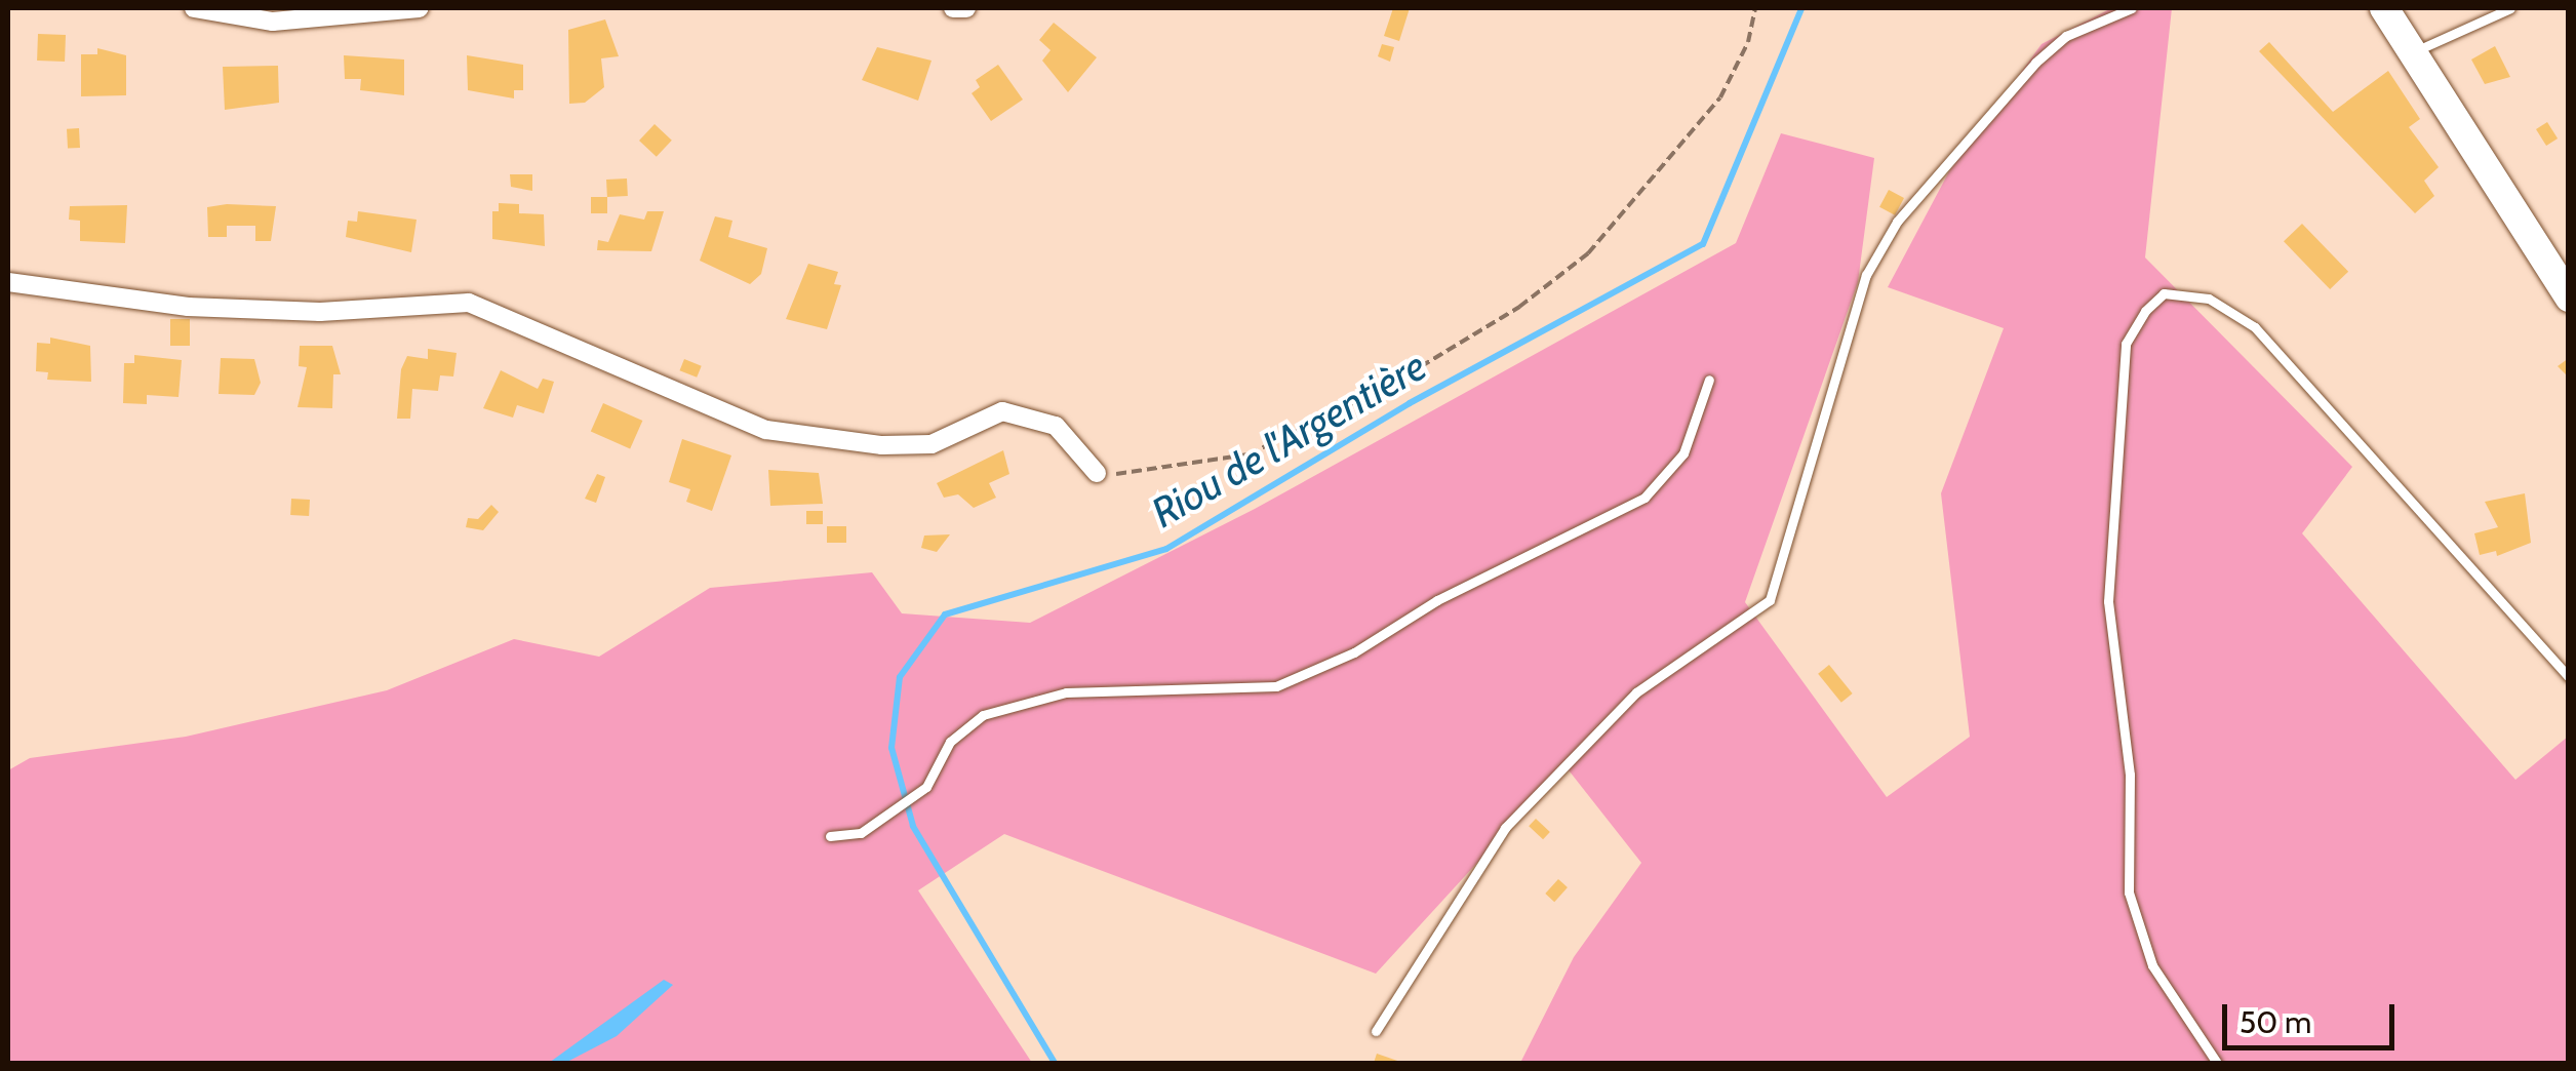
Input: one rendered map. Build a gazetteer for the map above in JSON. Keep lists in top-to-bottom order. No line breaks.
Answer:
{"water":["Riou de l'Argentière"],"scale_bar":"50 m"}
